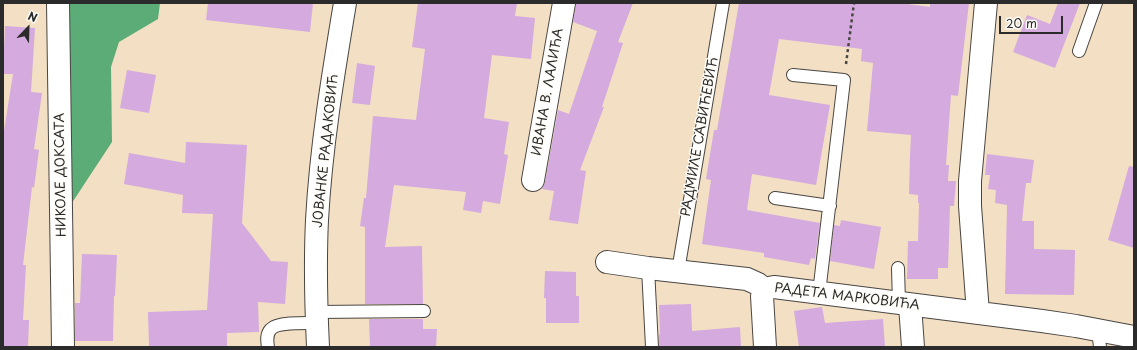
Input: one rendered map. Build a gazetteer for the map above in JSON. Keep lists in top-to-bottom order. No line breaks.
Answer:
{"streets":{"street":["ИВАНА В. ЛАЛИЋА","ЈОВАНКЕ РАДАКОВИЋ","НИКОЛЕ ДОКСАТА","РАДЕТА МАРКОВИЋА"],"lane":["РАДМИЛЕ САВИЋЕВИЋ"]},"crossings":[["РАДМИЛЕ САВИЋЕВИЋ","РАДЕТА МАРКОВИЋА"]],"scale_bar":"20 m","north":"top right"}
